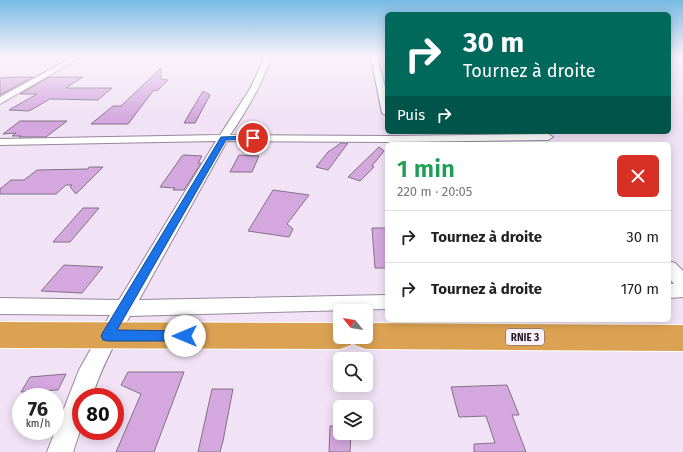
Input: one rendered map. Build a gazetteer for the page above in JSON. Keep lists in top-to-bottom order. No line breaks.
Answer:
{"streets":{"highway":["RNIE 3"]},"north":"top left","page":{"turn":["30 m","Tournez à droite"],"then":"Puis","heading":["1 min","220 m · 20:05"],"list":[{"name":"Tournez à droite","value":"30 m"},{"name":"Tournez à droite","value":"170 m"}],"speed":"76 km/h","limit":"80"}}
